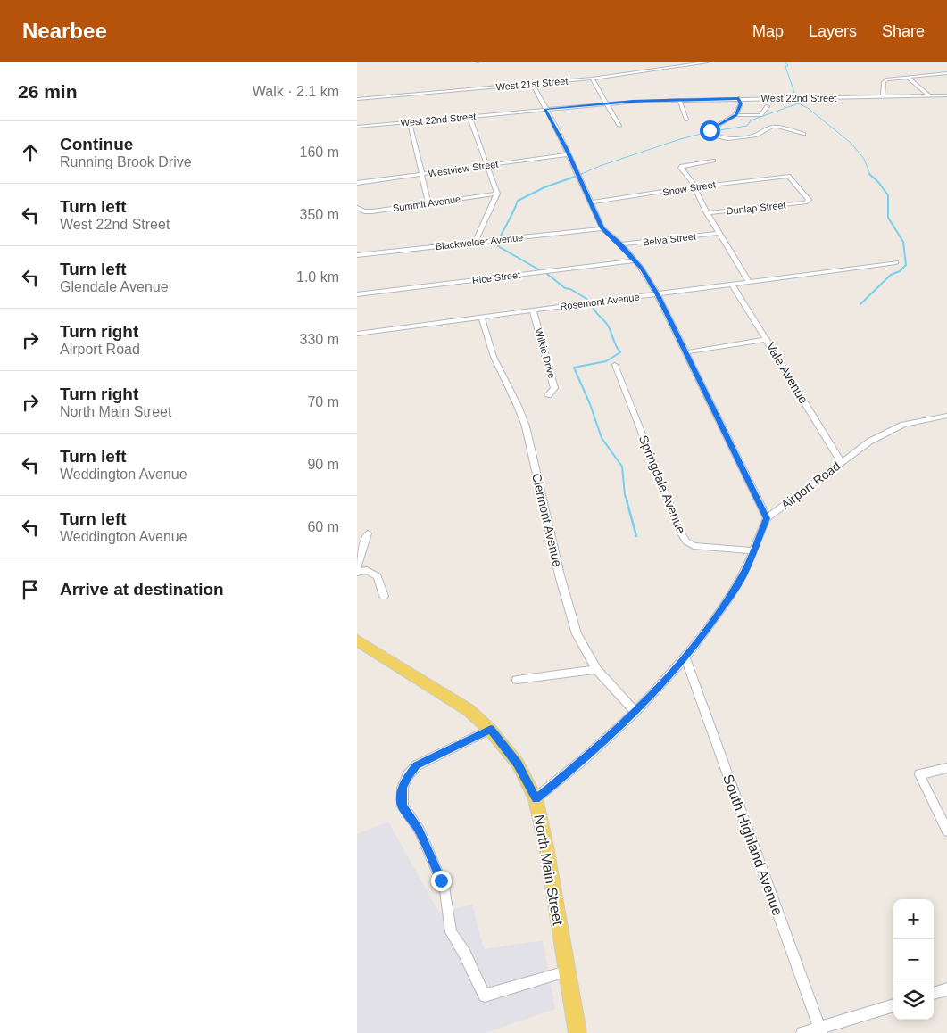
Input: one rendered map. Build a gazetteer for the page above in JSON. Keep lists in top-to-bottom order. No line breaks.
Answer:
{"streets":{"main road":["North Main Street"],"street":["West 21st Street","West 22nd Street","Westview Street","Snow Street","Summit Avenue","Dunlap Street","Belva Street","Blackwelder Avenue","Rice Street","Rosemont Avenue","Wilkie Drive","Vale Avenue","Springdale Avenue","Airport Road","Clermont Avenue","South Highland Avenue"]},"crossings":[["Snow Street","Dunlap Street"],["Rosemont Avenue","Wilkie Drive"],["Rosemont Avenue","Vale Avenue"],["Rosemont Avenue","Clermont Avenue"],["Vale Avenue","Airport Road"],["Springdale Avenue","Airport Road"],["Airport Road","Clermont Avenue"],["Airport Road","South Highland Avenue"],["Airport Road","North Main Street"]],"page":{"header":"Nearbee","nav":["Map","Layers","Share"],"heading":["26 min","Walk · 2.1 km"],"list":[["Continue","Running Brook Drive","160 m"],["Turn left","West 22nd Street","350 m"],["Turn left","Glendale Avenue","1.0 km"],["Turn right","Airport Road","330 m"],["Turn right","North Main Street","70 m"],["Turn left","Weddington Avenue","90 m"],["Turn left","Weddington Avenue","60 m"],"Arrive at destination"],"map_buttons":["+","−"]}}
